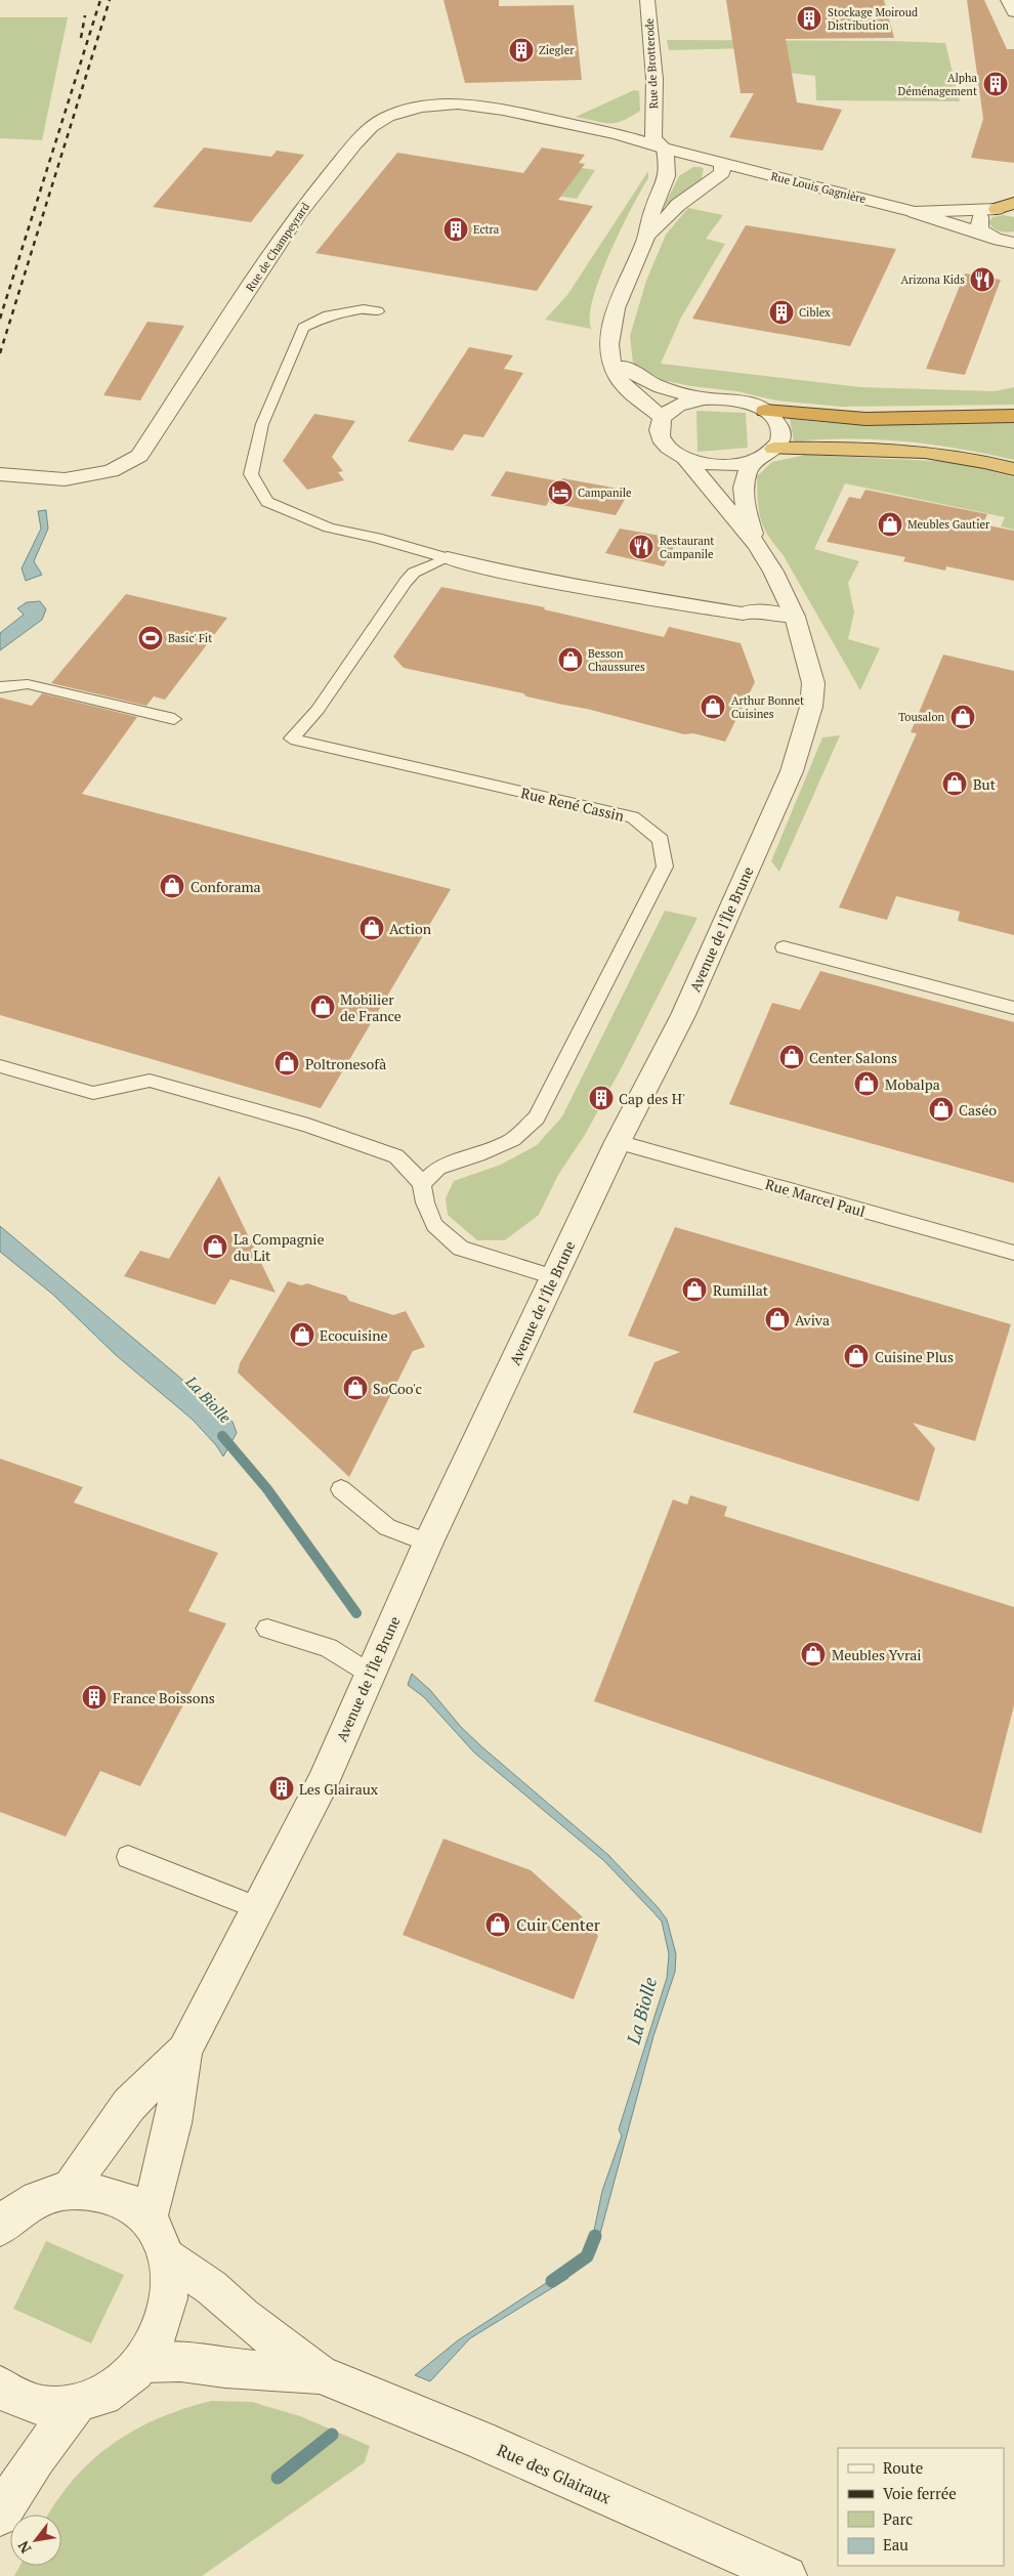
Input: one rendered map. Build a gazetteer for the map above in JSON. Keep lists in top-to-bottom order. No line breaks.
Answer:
{"streets":{"street":["Rue de Brotterode","Rue Louis Gagnière","Rue de Champeyrard","Avenue de l'Île Brune","Rue des Glairaux"],"lane":["Rue René Cassin","Rue Marcel Paul"]},"crossings":[["Rue de Brotterode","Rue Louis Gagnière"],["Rue de Brotterode","Rue de Champeyrard"],["Rue Louis Gagnière","Rue de Champeyrard"],["Avenue de l'Île Brune","Rue Marcel Paul"]],"water":["La Biolle"],"places":{"building":["Stockage Moiroud Distribution","Ziegler","Alpha Déménagement","Ectra","Ciblex","Cap des H'","France Boissons","Les Glairaux"],"restaurant":["Arizona Kids","Restaurant Campanile"],"hotel":["Campanile"],"shop":["Meubles Gautier","Besson Chaussures","Arthur Bonnet Cuisines","Tousalon","But","Conforama","Action","Mobilier de France","Center Salons","Poltronesofà","Mobalpa","Caséo","La Compagnie du Lit","Rumillat","Aviva","Ecocuisine","Cuisine Plus","SoCoo'c","Meubles Yvrai","Cuir Center"],"sports":["Basic' Fit"]},"legend":["Route","Voie ferrée","Parc","Eau"],"north":"bottom left"}
